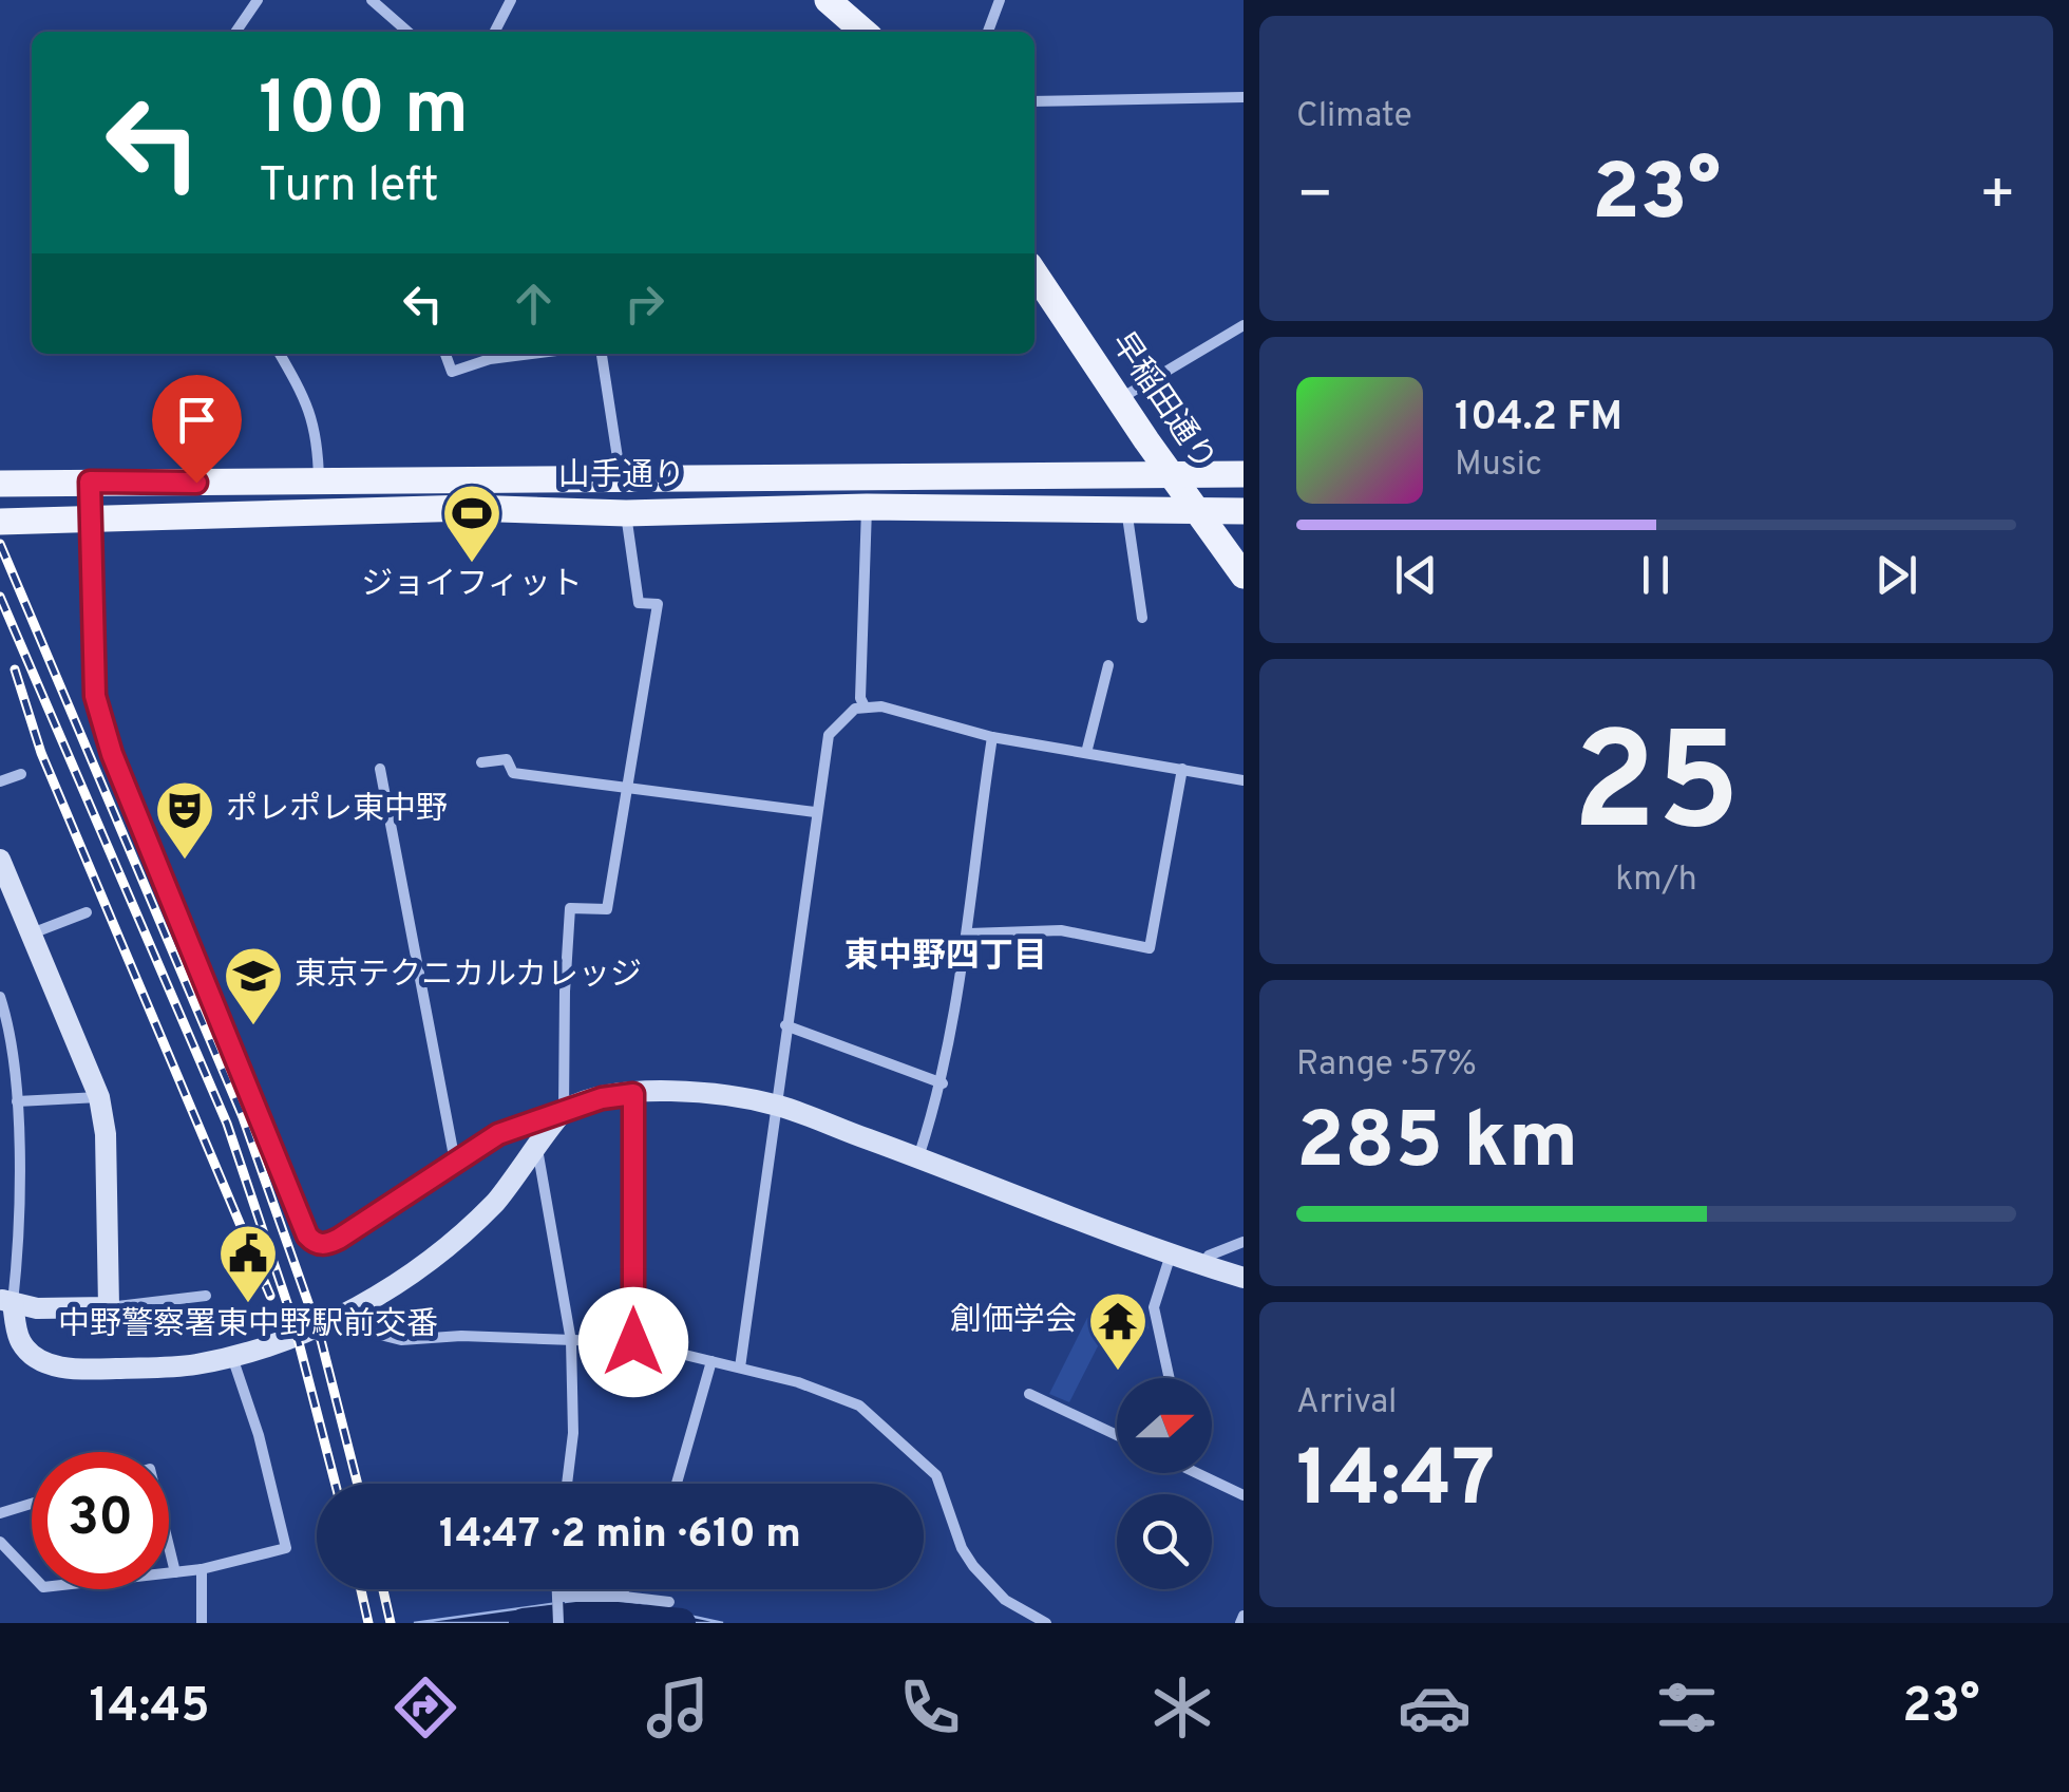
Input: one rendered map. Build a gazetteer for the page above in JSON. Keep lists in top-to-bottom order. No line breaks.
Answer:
{"streets":{"main road":["早稲田通り","山手通り"]},"crossings":[["早稲田通り","山手通り"]],"districts":["東中野四丁目"],"places":{"sports":["ジョイフィット"],"theatre":["ポレポレ東中野"],"school or university":["東京テクニカルカレッジ"],"public building":["中野警察署東中野駅前交番"],"temple":["創価学会"]},"north":"right","page":{"tile":["Climate",["25","km/h"],["Range · 57%","285 km"],["Arrival","14:47"]],"turn":["100 m","Turn left"],"heat":["−","23°","+"],"song":["104.2 FM","Music"],"limit":"30","trip":"14:47 · 2 min · 610 m","tabs":["14:45","23°"]}}
